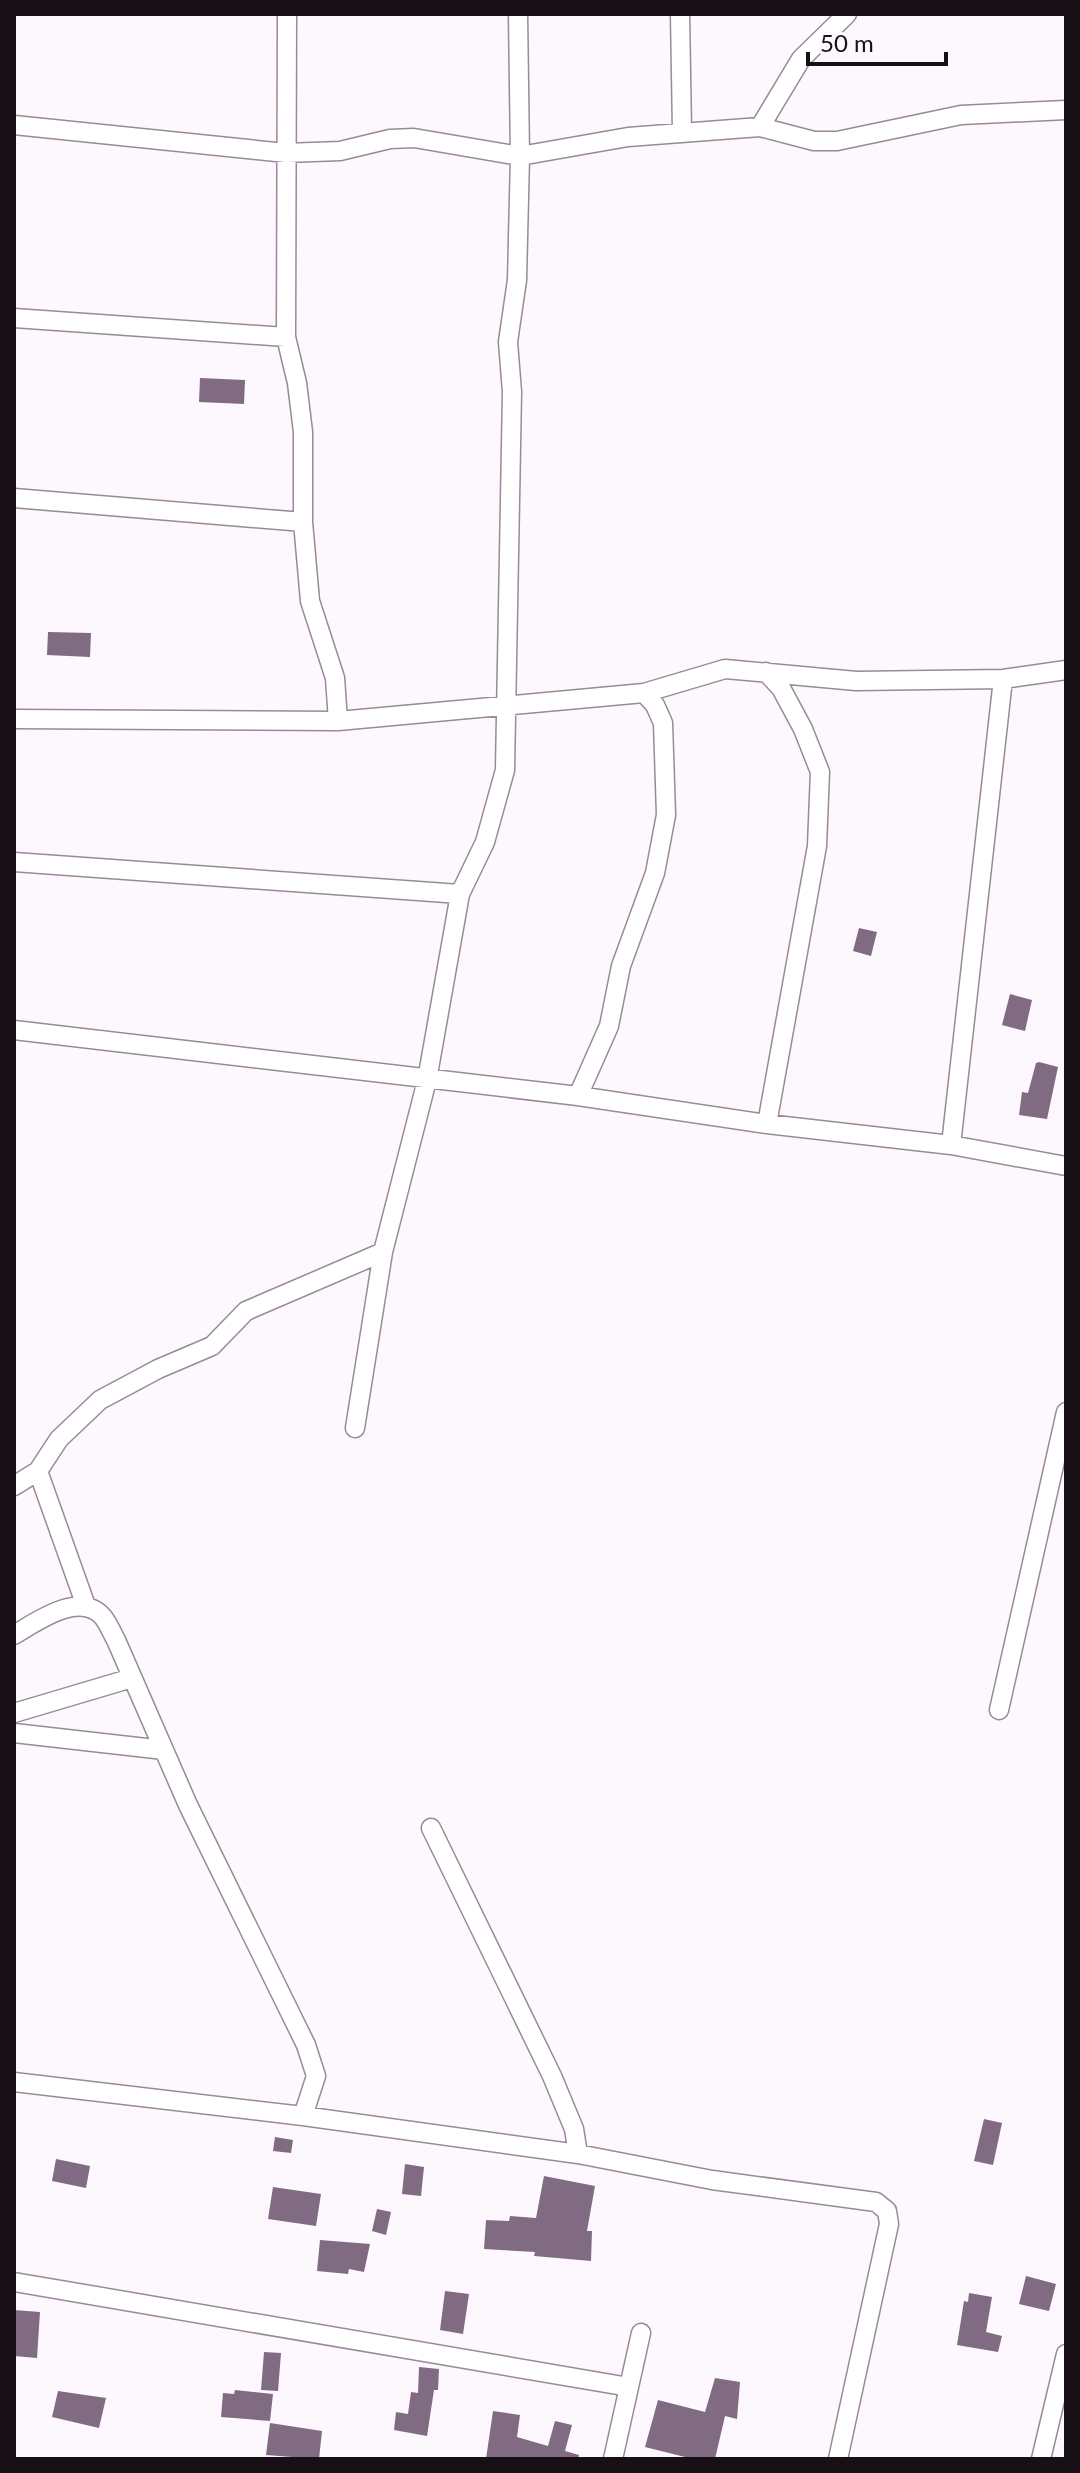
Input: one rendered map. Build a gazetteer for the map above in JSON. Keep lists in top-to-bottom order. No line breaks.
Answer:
{"scale_bar":"50 m"}
